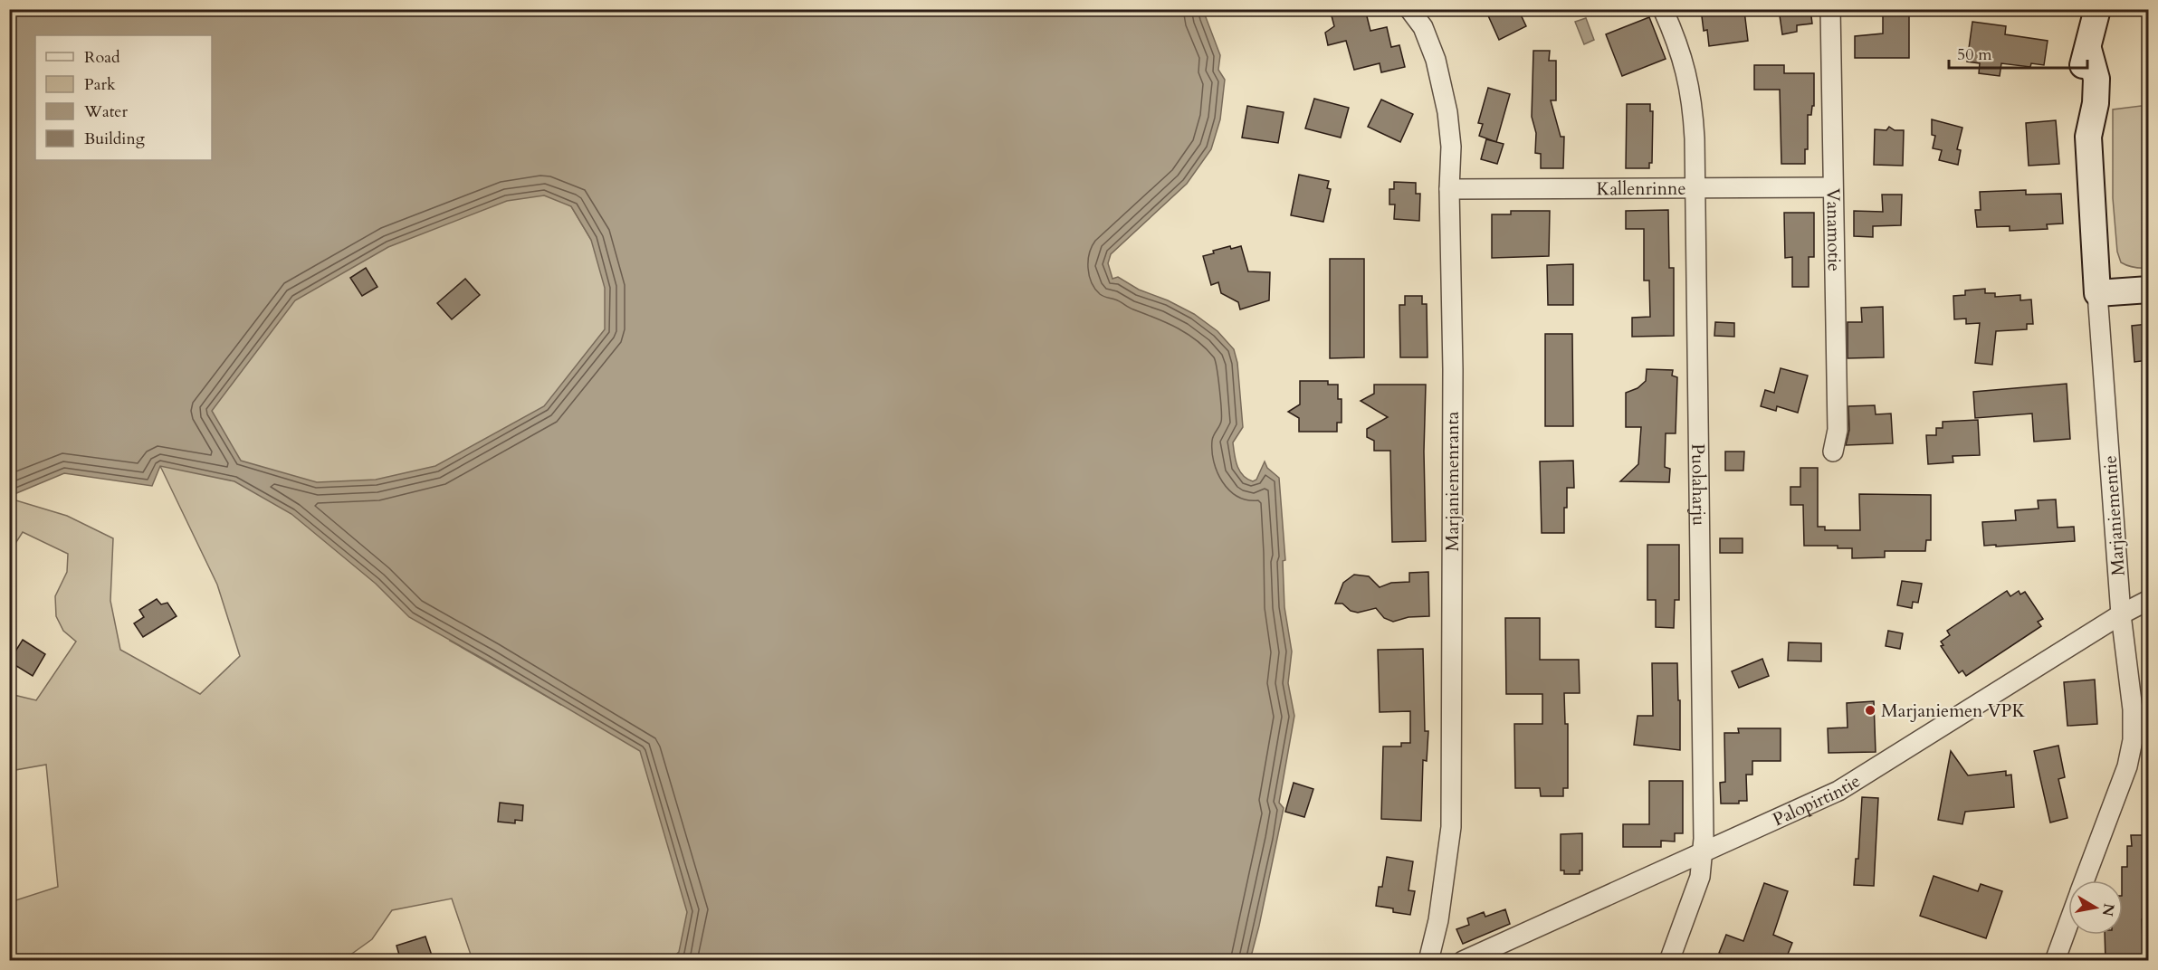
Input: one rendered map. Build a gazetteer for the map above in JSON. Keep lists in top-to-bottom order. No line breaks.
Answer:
{"streets":{"street":["Kallenrinne","Vanamotie","Marjaniemenranta","Puolaharju","Marjaniementie","Palopirtintie"]},"crossings":[["Kallenrinne","Vanamotie"],["Kallenrinne","Marjaniemenranta"],["Kallenrinne","Puolaharju"],["Puolaharju","Palopirtintie"],["Marjaniementie","Palopirtintie"]],"places":["Marjaniemen VPK"],"legend":["Road","Park","Water","Building"],"scale_bar":"50 m","north":"right"}
